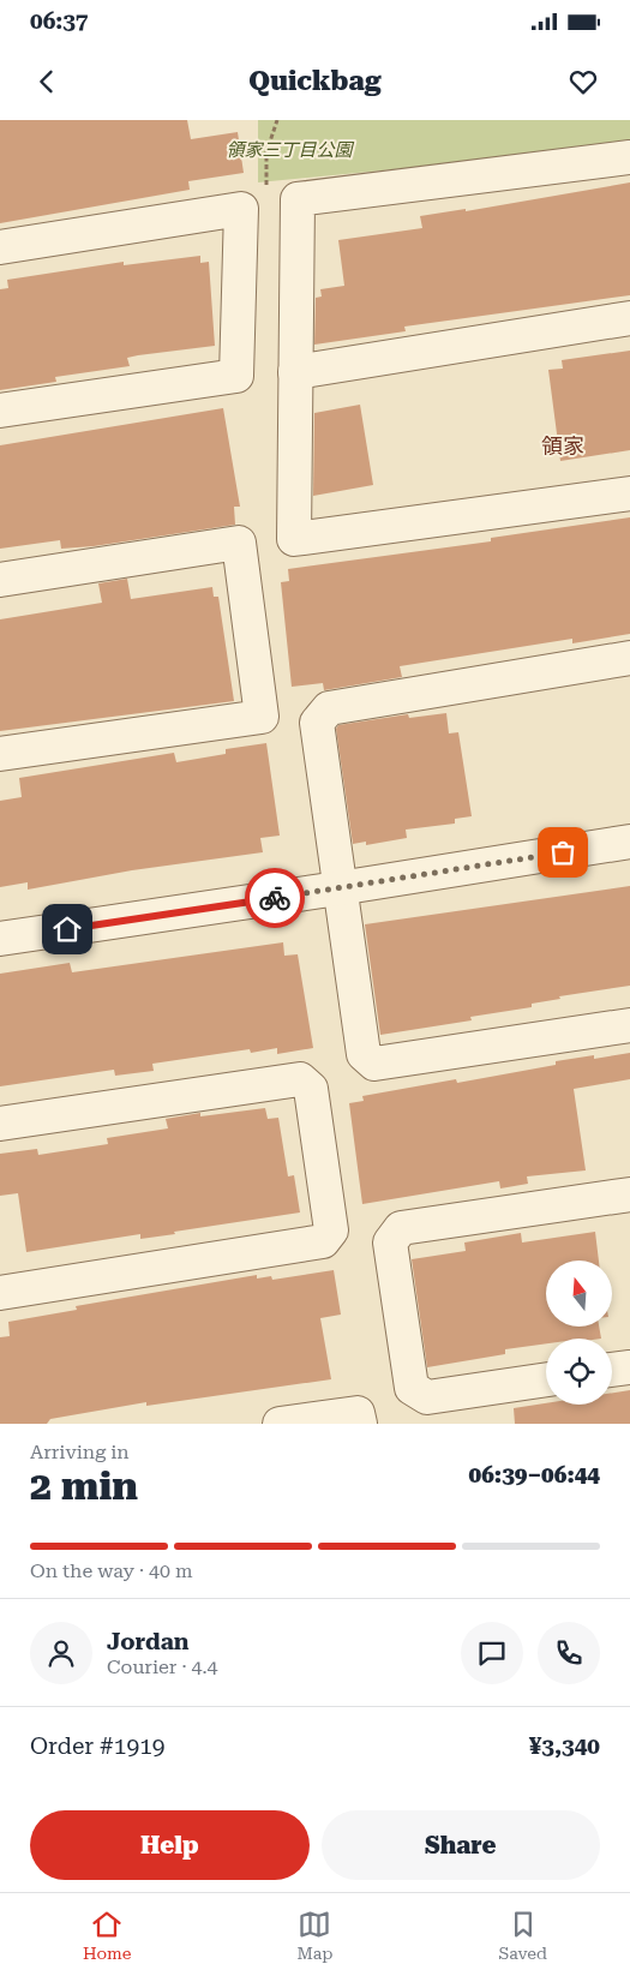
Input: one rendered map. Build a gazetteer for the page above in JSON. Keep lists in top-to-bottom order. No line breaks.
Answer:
{"districts":["領家"],"parks":["領家三丁目公園"],"north":"top","page":{"status":"06:37","header":"Quickbag","heading":["2 min","Arriving in","06:39–06:44"],"panel":["Jordan","Courier · 4.4","Order #1919","¥3,340"],"bar":"On the way · 40 m","buttons":["Help","Share"],"tabs":["Home","Map","Saved"]}}
